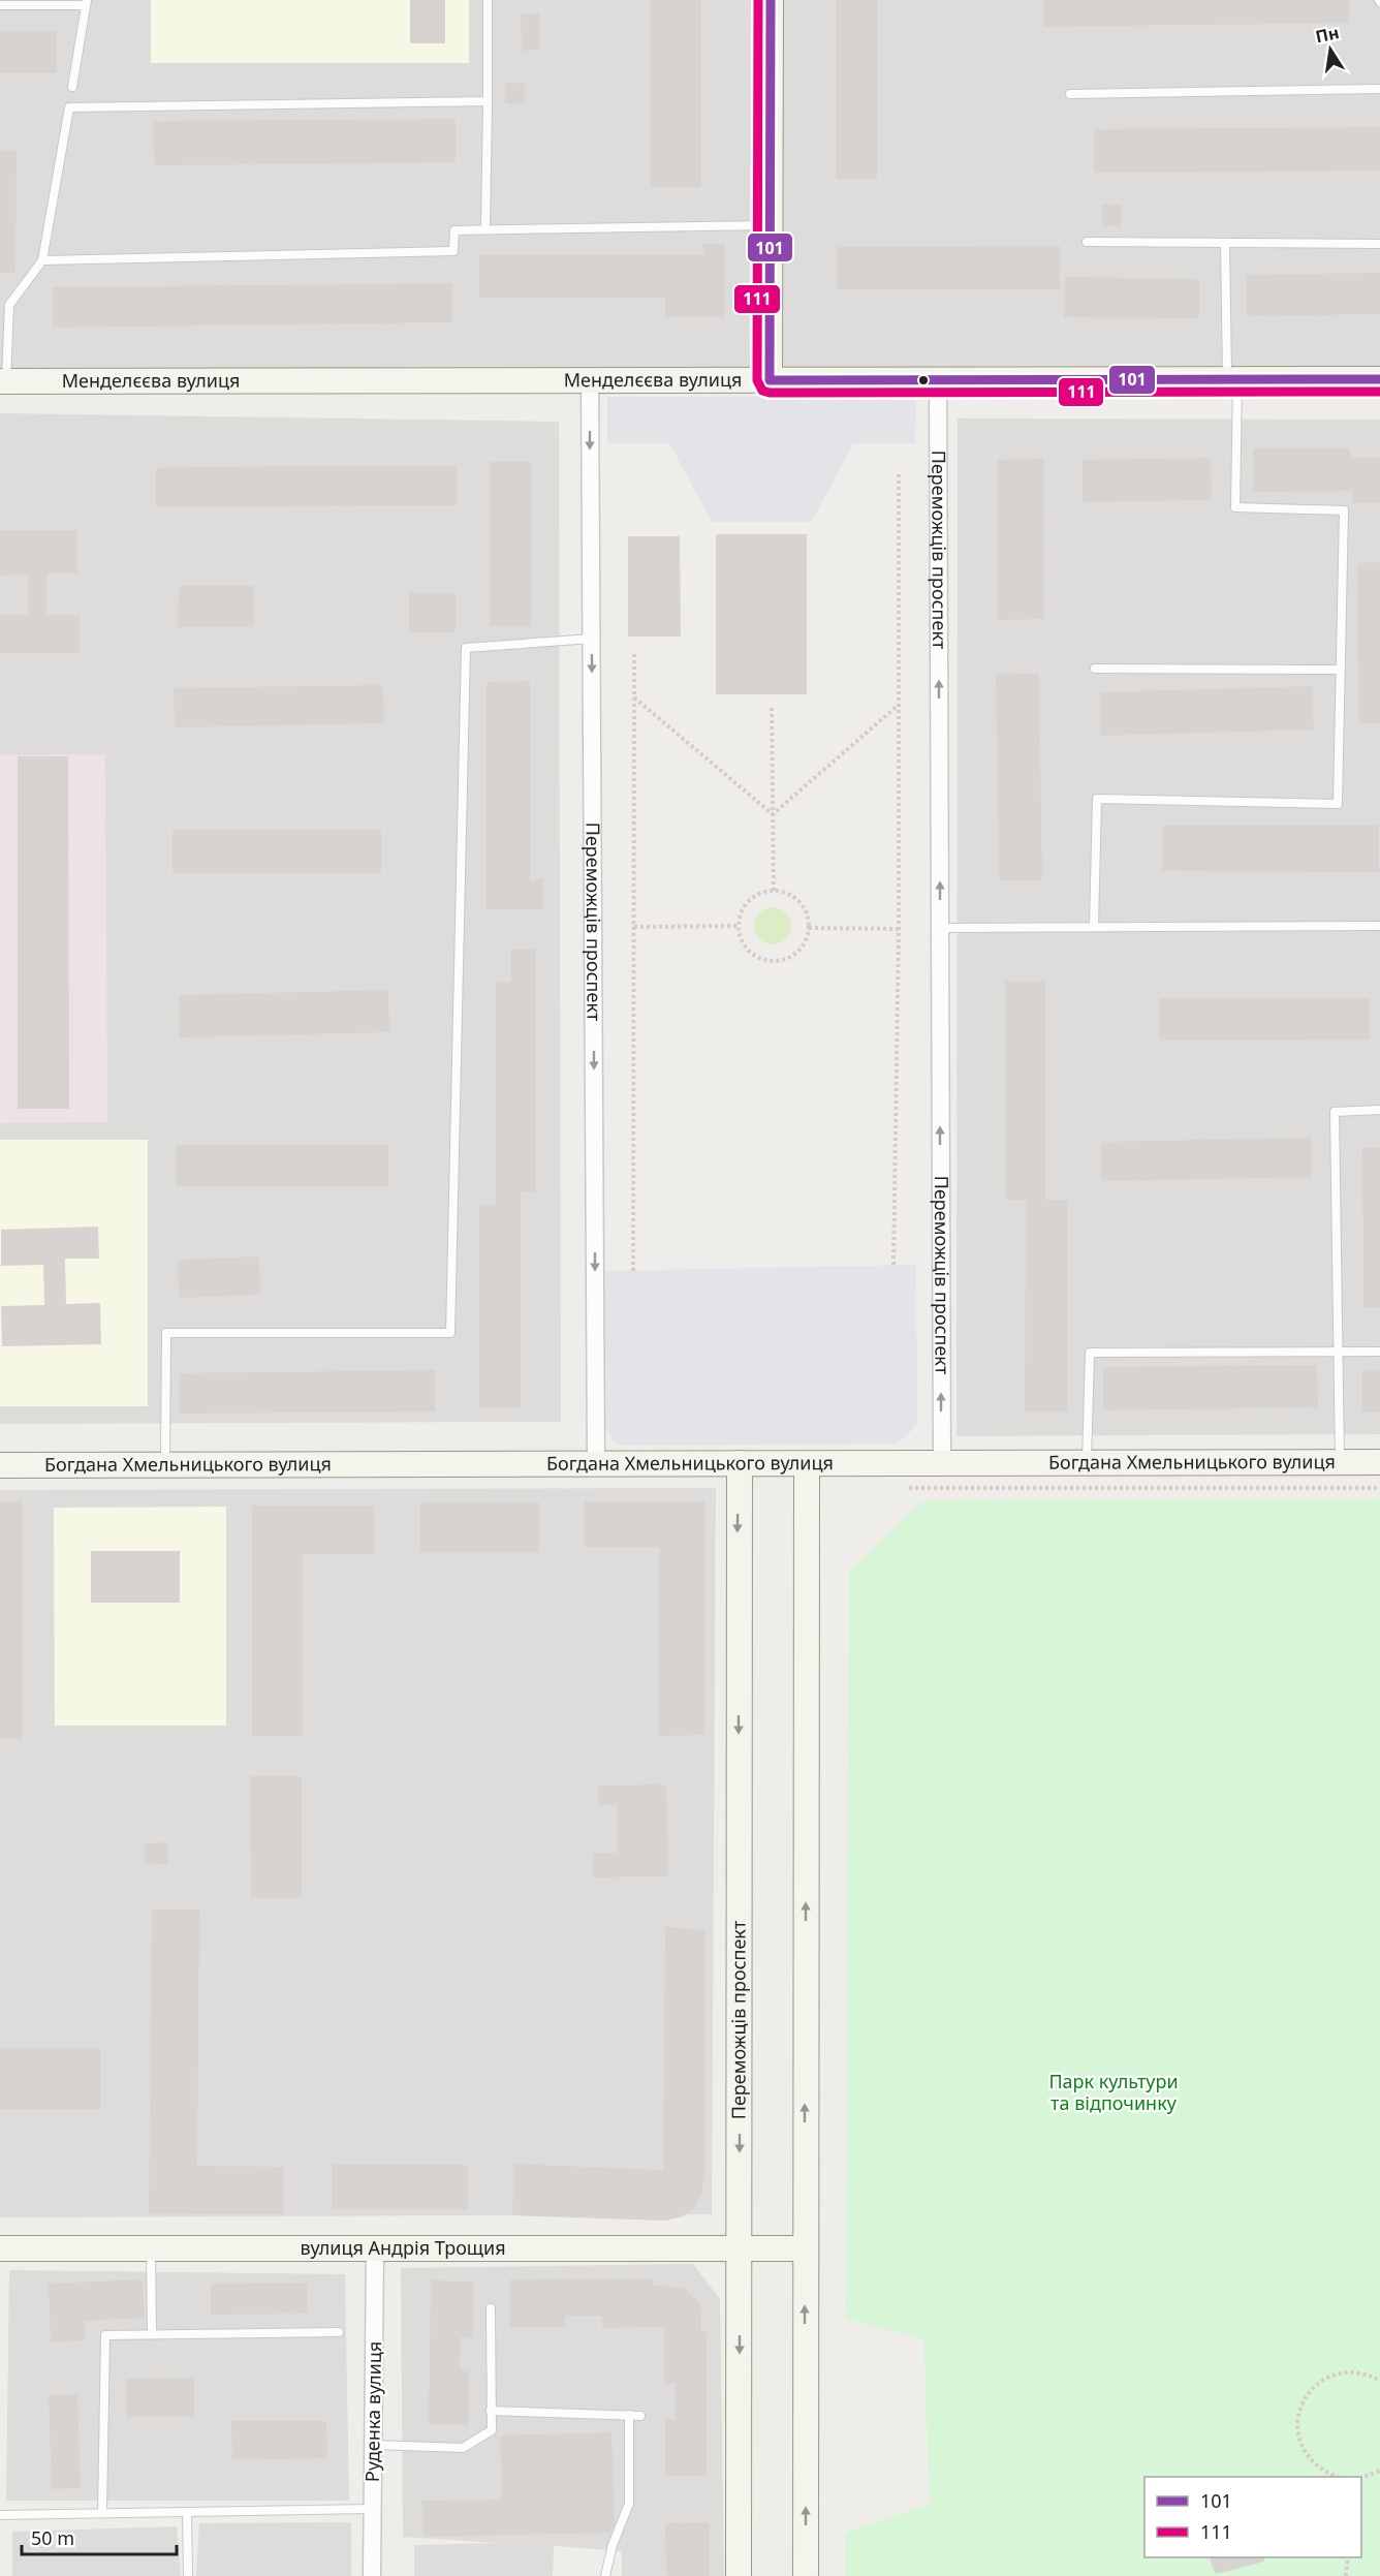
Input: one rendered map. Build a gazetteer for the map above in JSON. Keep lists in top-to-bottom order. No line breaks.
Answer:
{"streets":{"street":["Менделєєва вулиця","Переможців проспект","Богдана Хмельницького вулиця","вулиця Андрія Трощия","Руденка вулиця"]},"crossings":[["Менделєєва вулиця","Переможців проспект"],["Переможців проспект","Богдана Хмельницького вулиця"],["Переможців проспект","вулиця Андрія Трощия"],["вулиця Андрія Трощия","Руденка вулиця"]],"parks":["Парк культури та відпочинку"],"lines":["transit line 101","transit line 111"],"legend":["101","111"],"scale_bar":"50 m","north":"top"}
